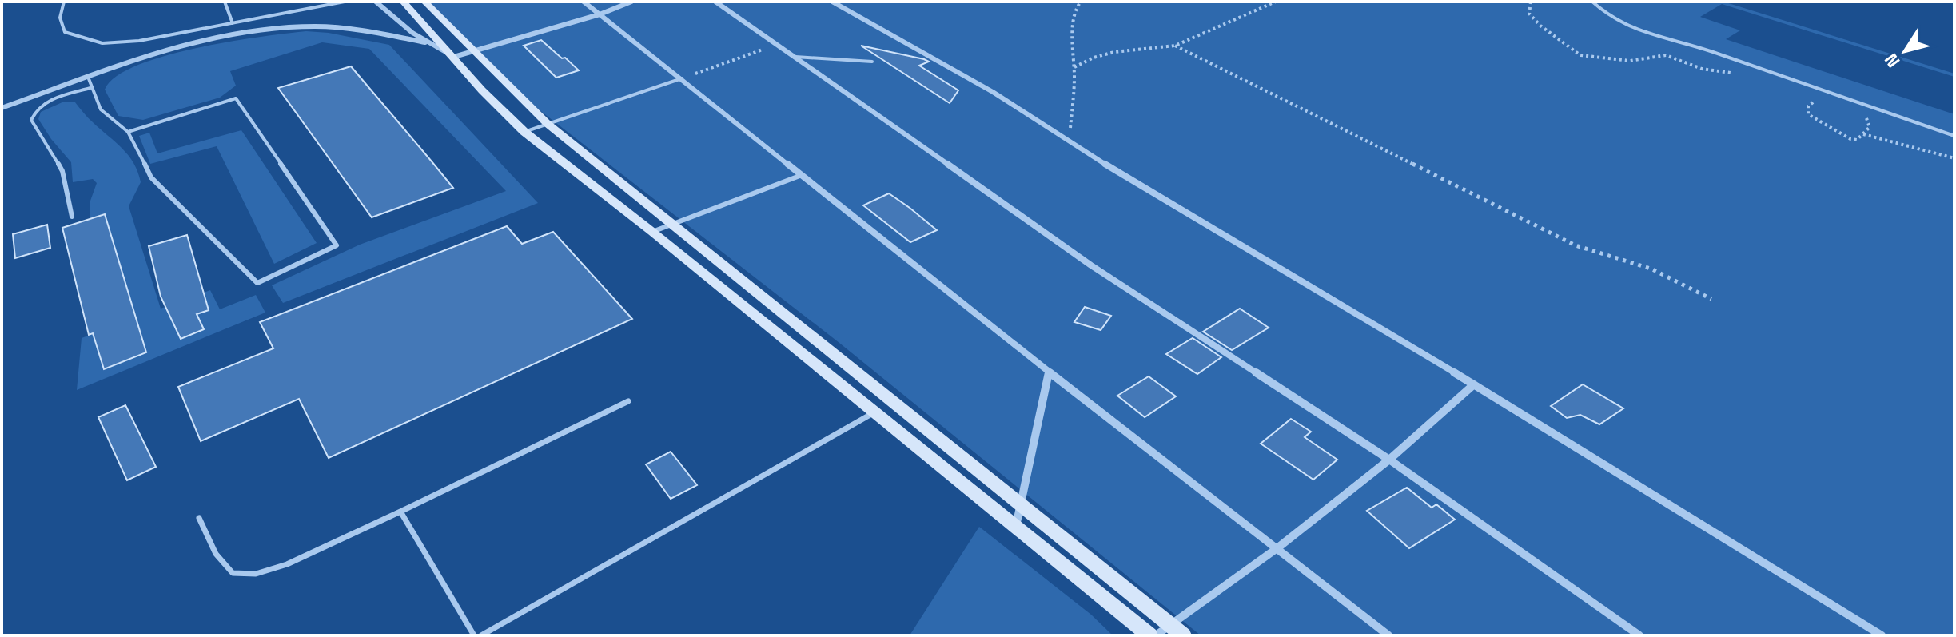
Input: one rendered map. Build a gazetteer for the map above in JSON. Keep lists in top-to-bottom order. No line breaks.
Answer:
{"north":"bottom left"}
